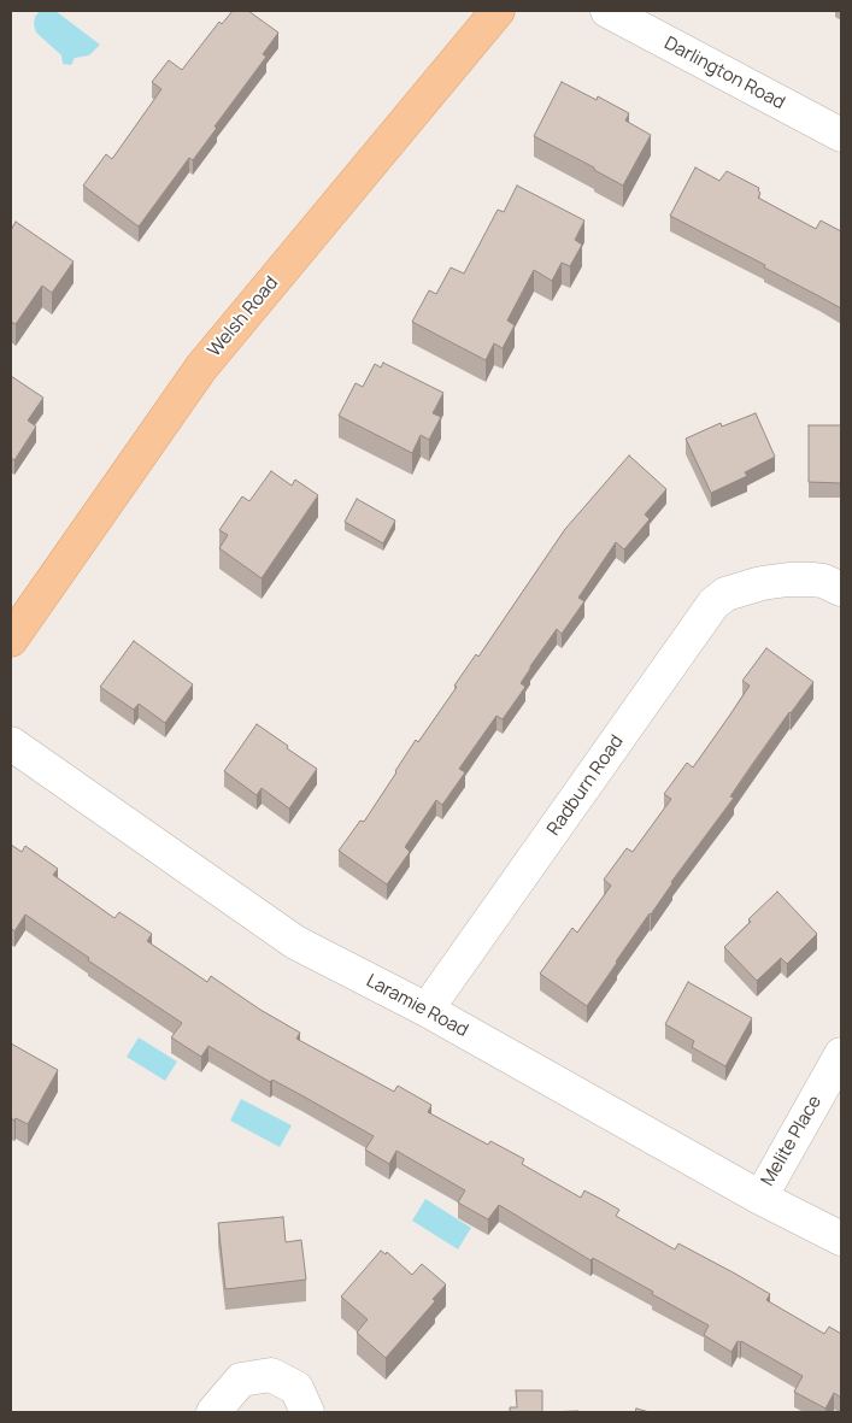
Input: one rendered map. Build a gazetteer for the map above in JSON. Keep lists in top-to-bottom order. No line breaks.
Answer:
{"streets":{"main road":["Welsh Road"],"street":["Darlington Road","Radburn Road","Laramie Road","Melite Place"]},"crossings":[["Radburn Road","Laramie Road"],["Laramie Road","Melite Place"]]}
